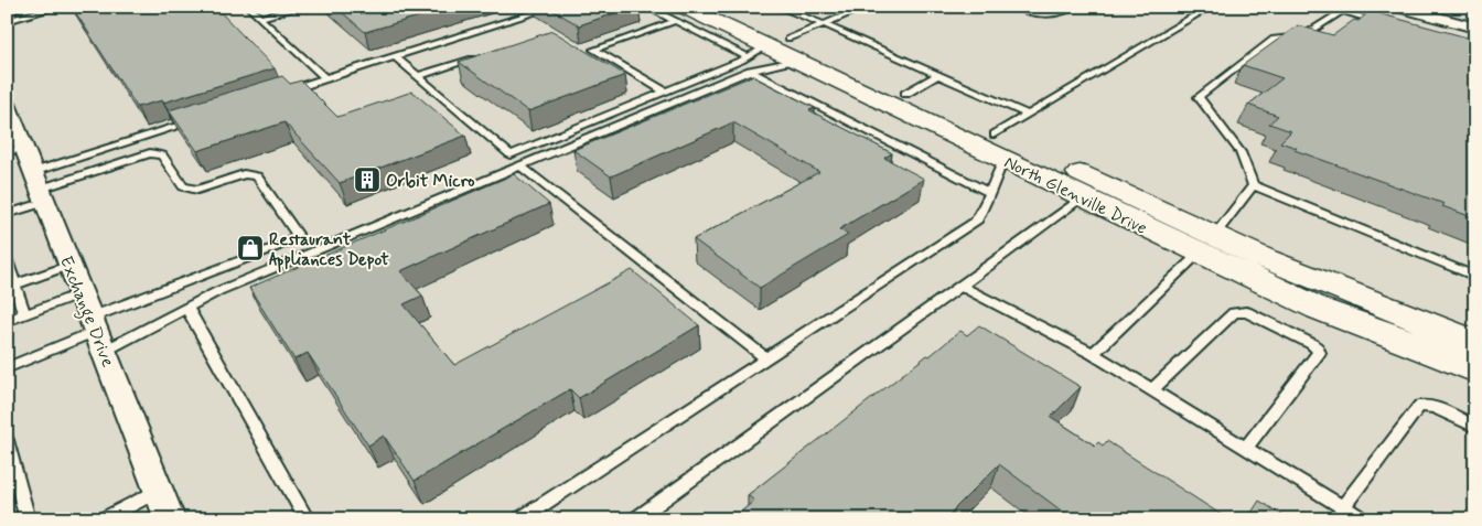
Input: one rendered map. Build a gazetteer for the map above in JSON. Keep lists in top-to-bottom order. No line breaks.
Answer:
{"streets":{"street":["North Glenville Drive","Exchange Drive"]},"places":{"building":["Orbit Micro"],"shop":["Restaurant Appliances Depot"]}}
